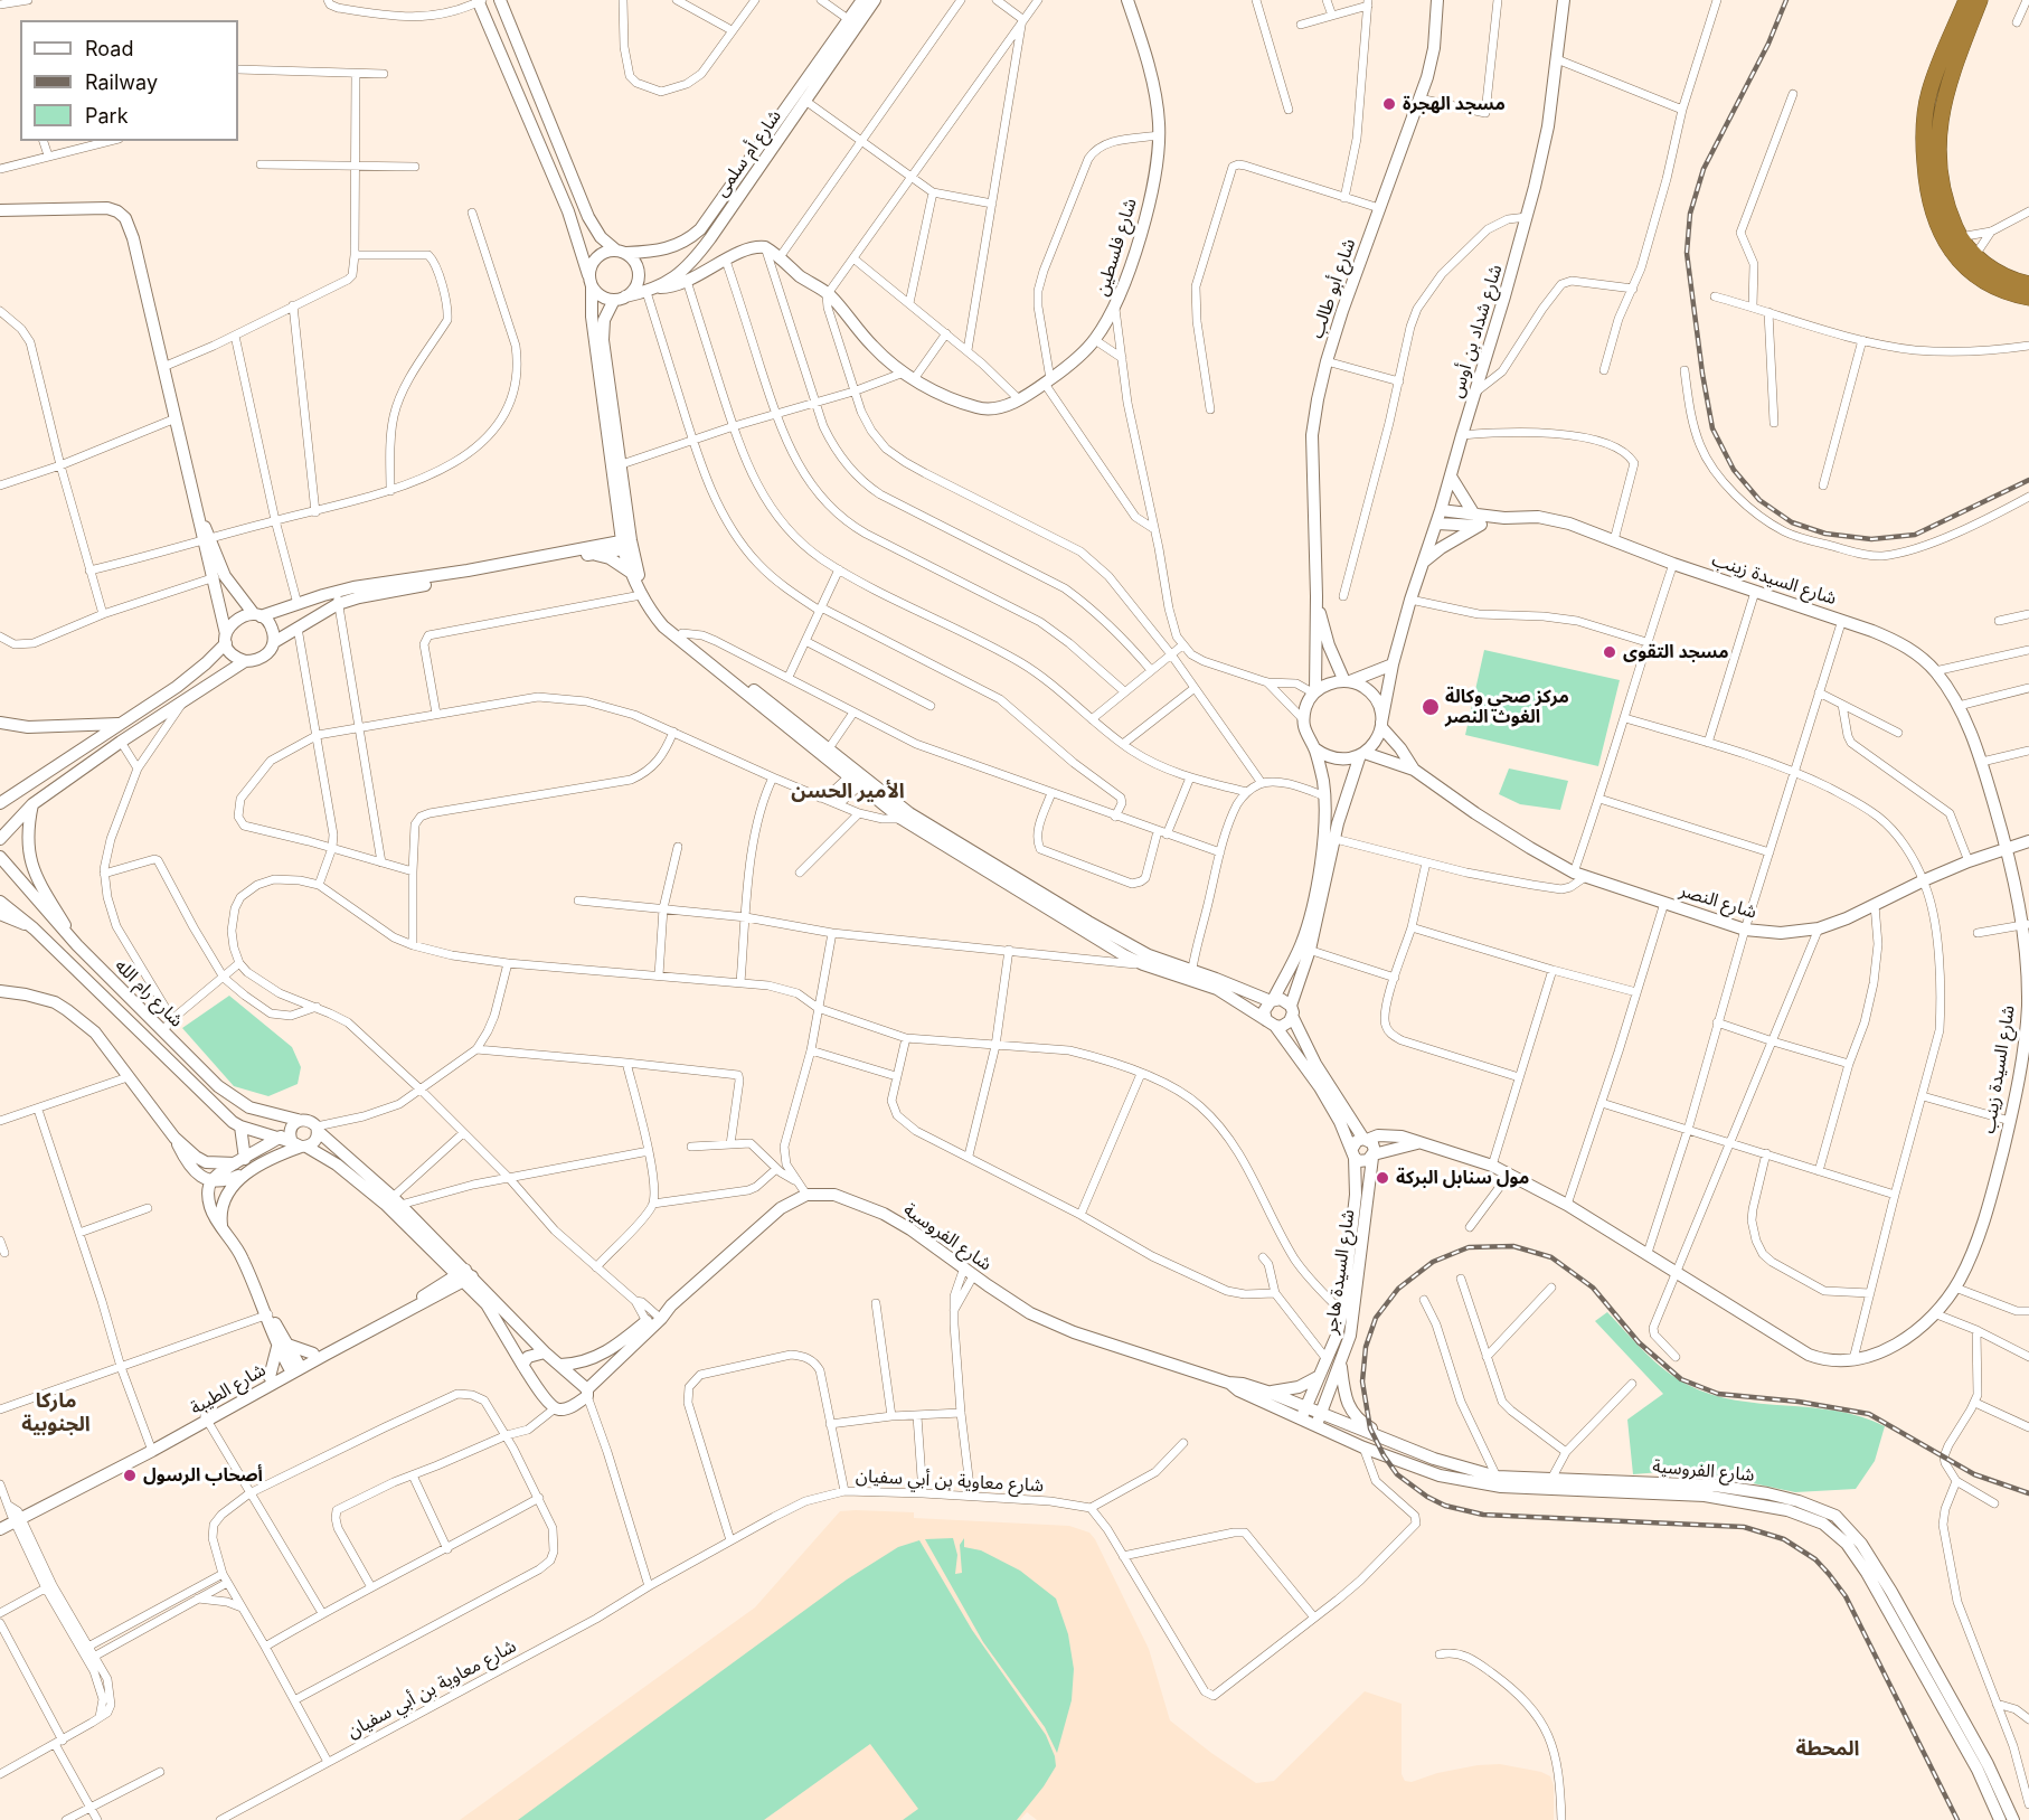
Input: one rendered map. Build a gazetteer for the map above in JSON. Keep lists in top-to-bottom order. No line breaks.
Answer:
{"streets":{"street":["شارع أم سلمى","شارع فلسطين","شارع أبو طالب","شارع شداد بن أوس","شارع السيدة زينب","شارع النصر","شارع رام الله","شارع الفروسية","شارع السيدة هاجر","شارع الطيبة","شارع معاوية بن أبي سفيان"]},"crossings":[["شارع أبو طالب","شارع شداد بن أوس"],["شارع أبو طالب","شارع النصر"],["شارع شداد بن أوس","شارع السيدة زينب"],["شارع شداد بن أوس","شارع النصر"],["شارع السيدة زينب","شارع النصر"],["شارع السيدة زينب","شارع السيدة هاجر"],["شارع رام الله","شارع الطيبة"],["شارع الفروسية","شارع السيدة هاجر"]],"districts":["الأمير الحسن","ماركا الجنوبية","المحطة"],"places":["مسجد الهجرة","مسجد التقوى","مركز صحي وكالة الغوث النصر","مول سنابل البركة","أصحاب الرسول"],"legend":["Road","Railway","Park"]}
